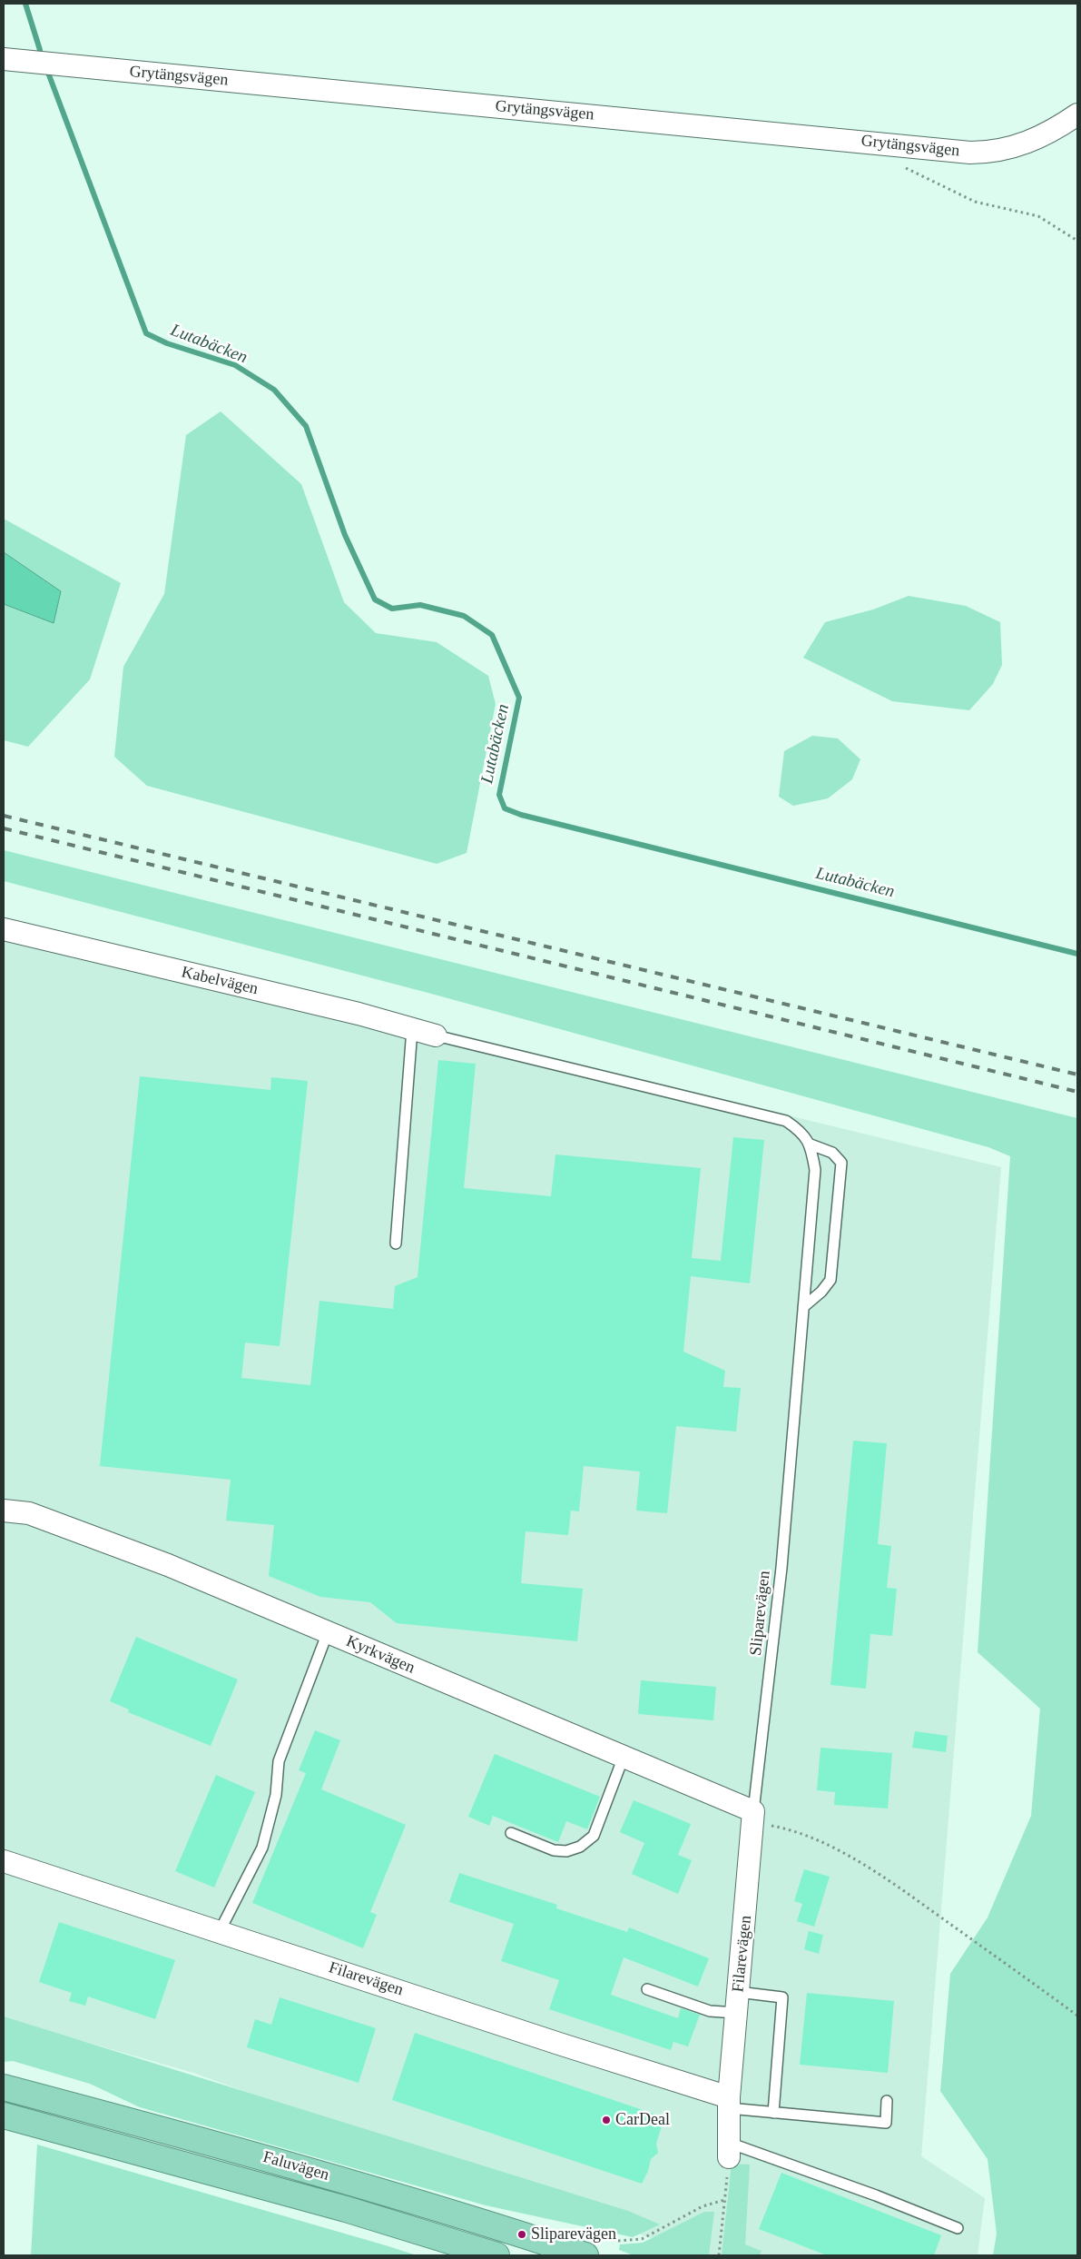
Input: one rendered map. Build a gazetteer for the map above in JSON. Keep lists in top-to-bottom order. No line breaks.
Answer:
{"streets":{"highway":["Faluvägen"],"street":["Grytängsvägen","Kabelvägen","Kyrkvägen","Filarevägen"],"lane":["Sliparevägen"]},"crossings":[["Sliparevägen","Kyrkvägen"],["Sliparevägen","Filarevägen"],["Kyrkvägen","Filarevägen"]],"water":["Lutabäcken"],"places":["CarDeal","Sliparevägen"]}
